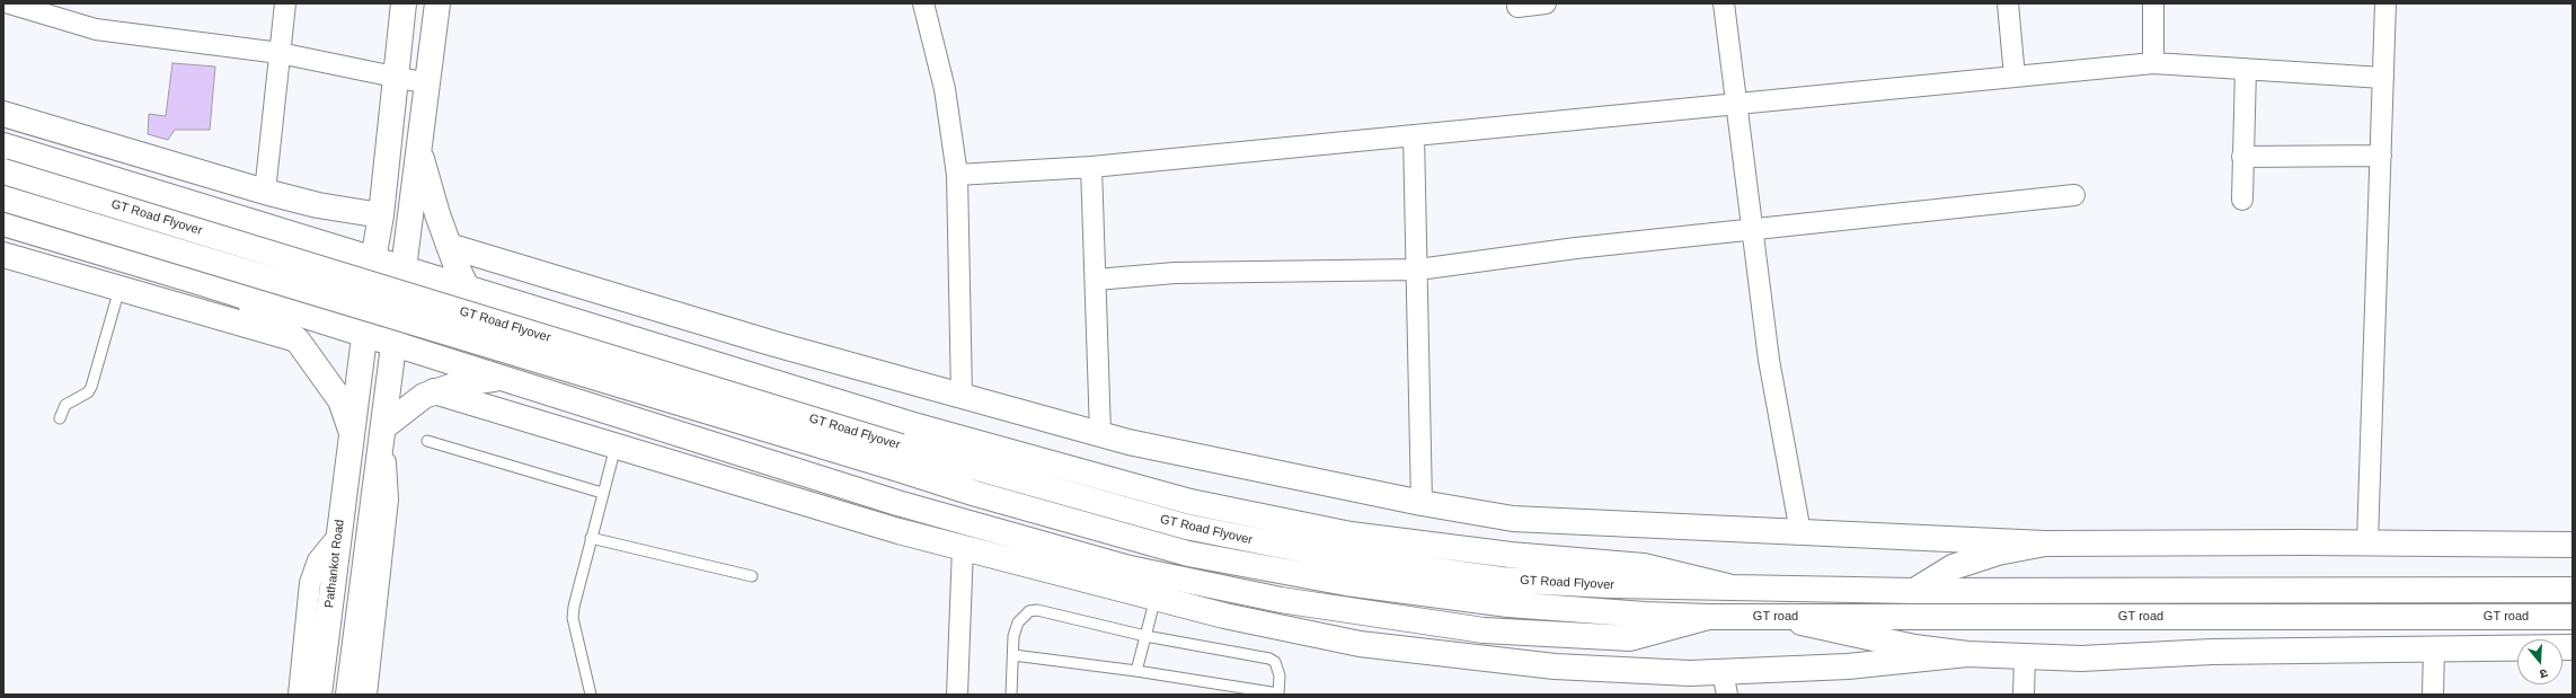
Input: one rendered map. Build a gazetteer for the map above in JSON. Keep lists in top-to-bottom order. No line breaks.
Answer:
{"streets":{"main road":["GT Road Flyover","Pathankot Road","GT road"]},"crossings":[["GT Road Flyover","GT road"]],"north":"bottom"}
